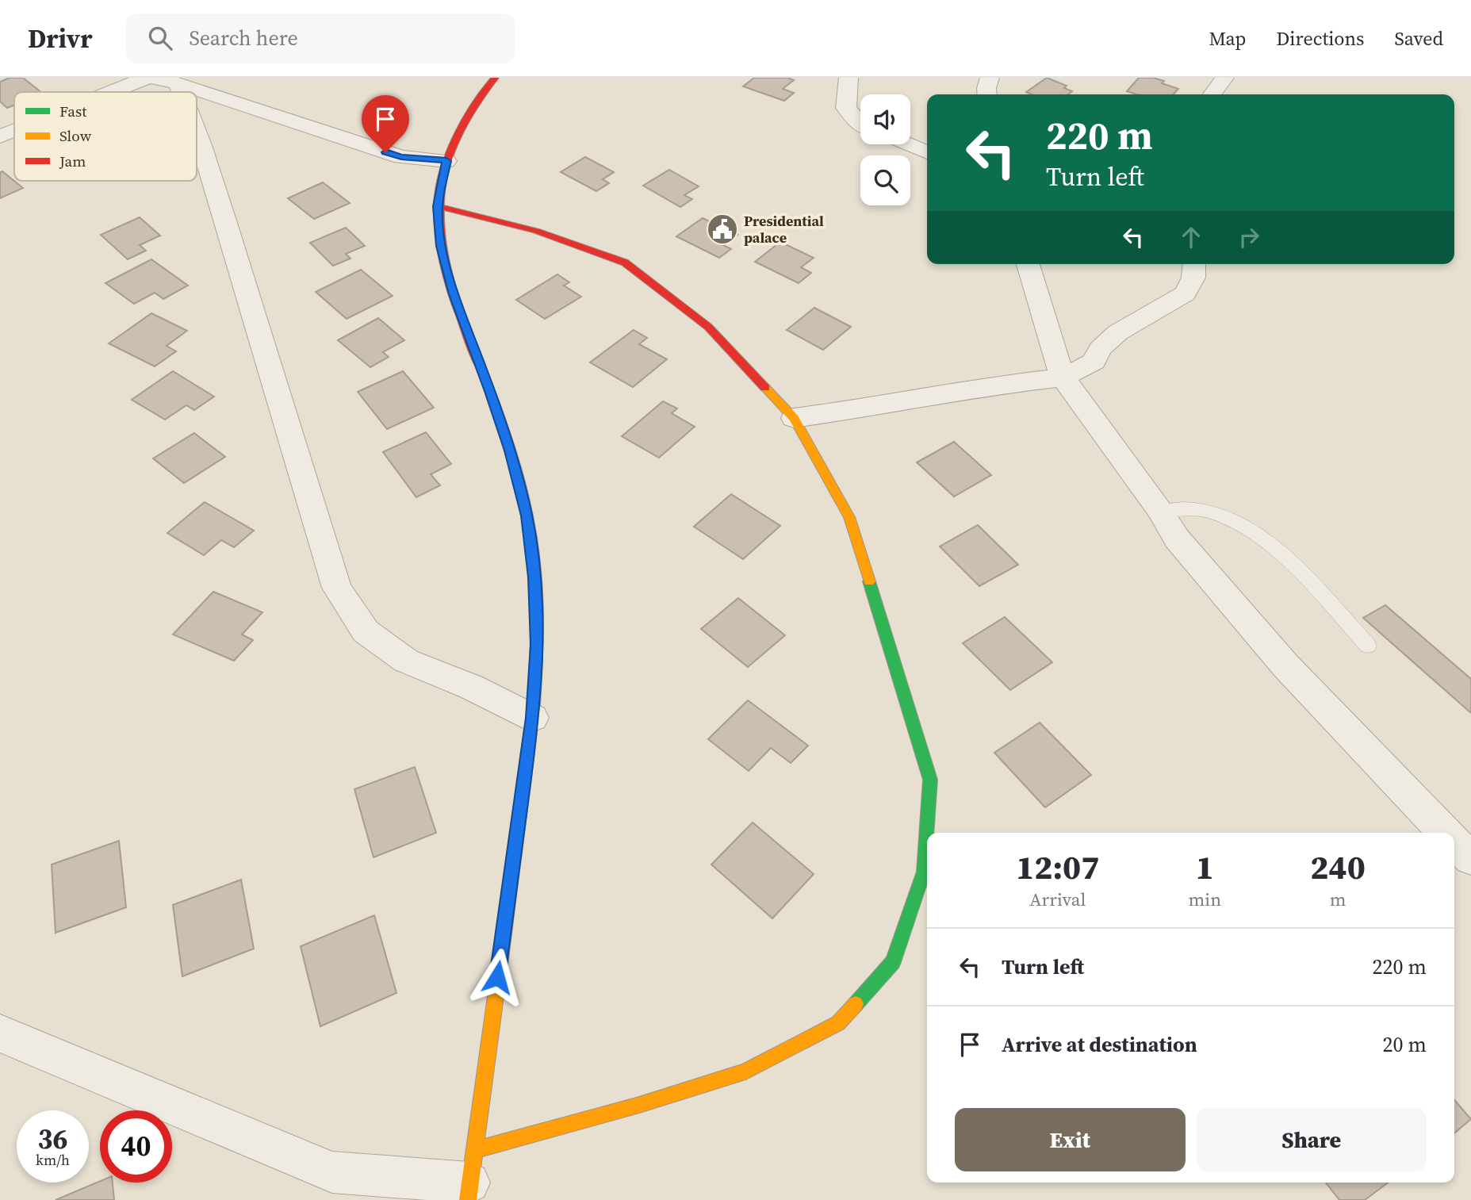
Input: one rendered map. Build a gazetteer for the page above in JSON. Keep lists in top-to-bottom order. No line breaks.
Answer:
{"places":{"public building":["Presidential palace"]},"legend":["Fast","Slow","Jam"],"page":{"header":"Drivr","search":"Search here","nav":["Map","Directions","Saved"],"turn":["220 m","Turn left"],"eta":["12:07","Arrival","1","min","240","m"],"list":[{"name":"Turn left","value":"220 m"},{"name":"Arrive at destination","value":"20 m"}],"buttons":["Exit","Share"],"speed":"36 km/h","limit":"40"}}
